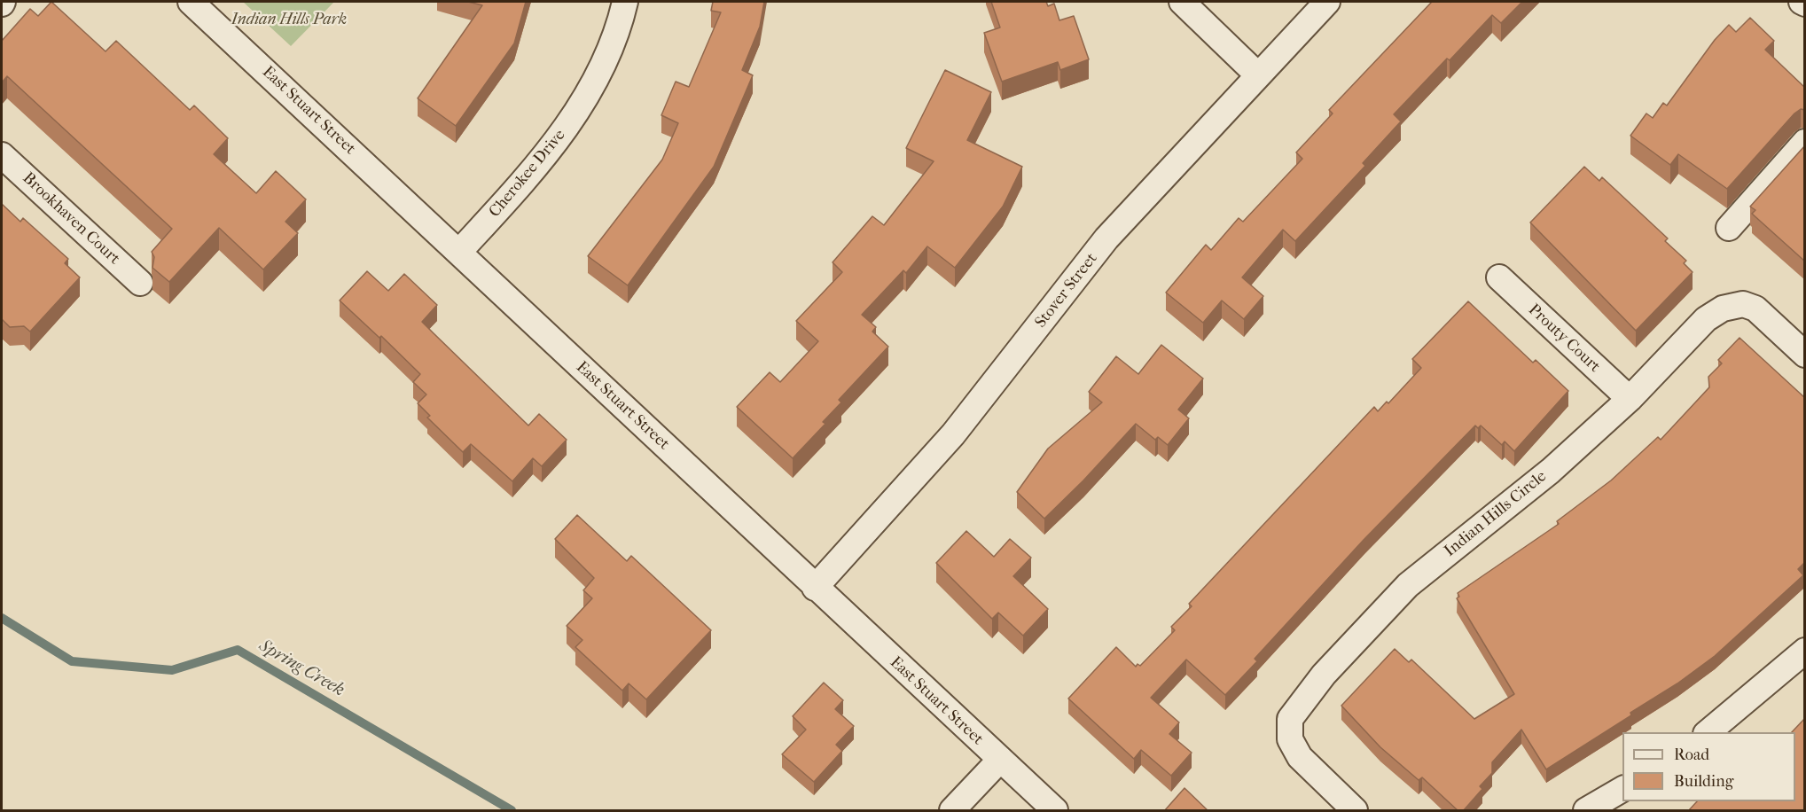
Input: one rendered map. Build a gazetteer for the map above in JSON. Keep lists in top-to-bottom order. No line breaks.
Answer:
{"streets":{"street":["East Stuart Street","Cherokee Drive","Brookhaven Court","Stover Street","Prouty Court","Indian Hills Circle"]},"crossings":[["East Stuart Street","Cherokee Drive"],["East Stuart Street","Stover Street"],["Prouty Court","Indian Hills Circle"]],"water":["Spring Creek"],"parks":["Indian Hills Park"],"legend":["Road","Building"]}
